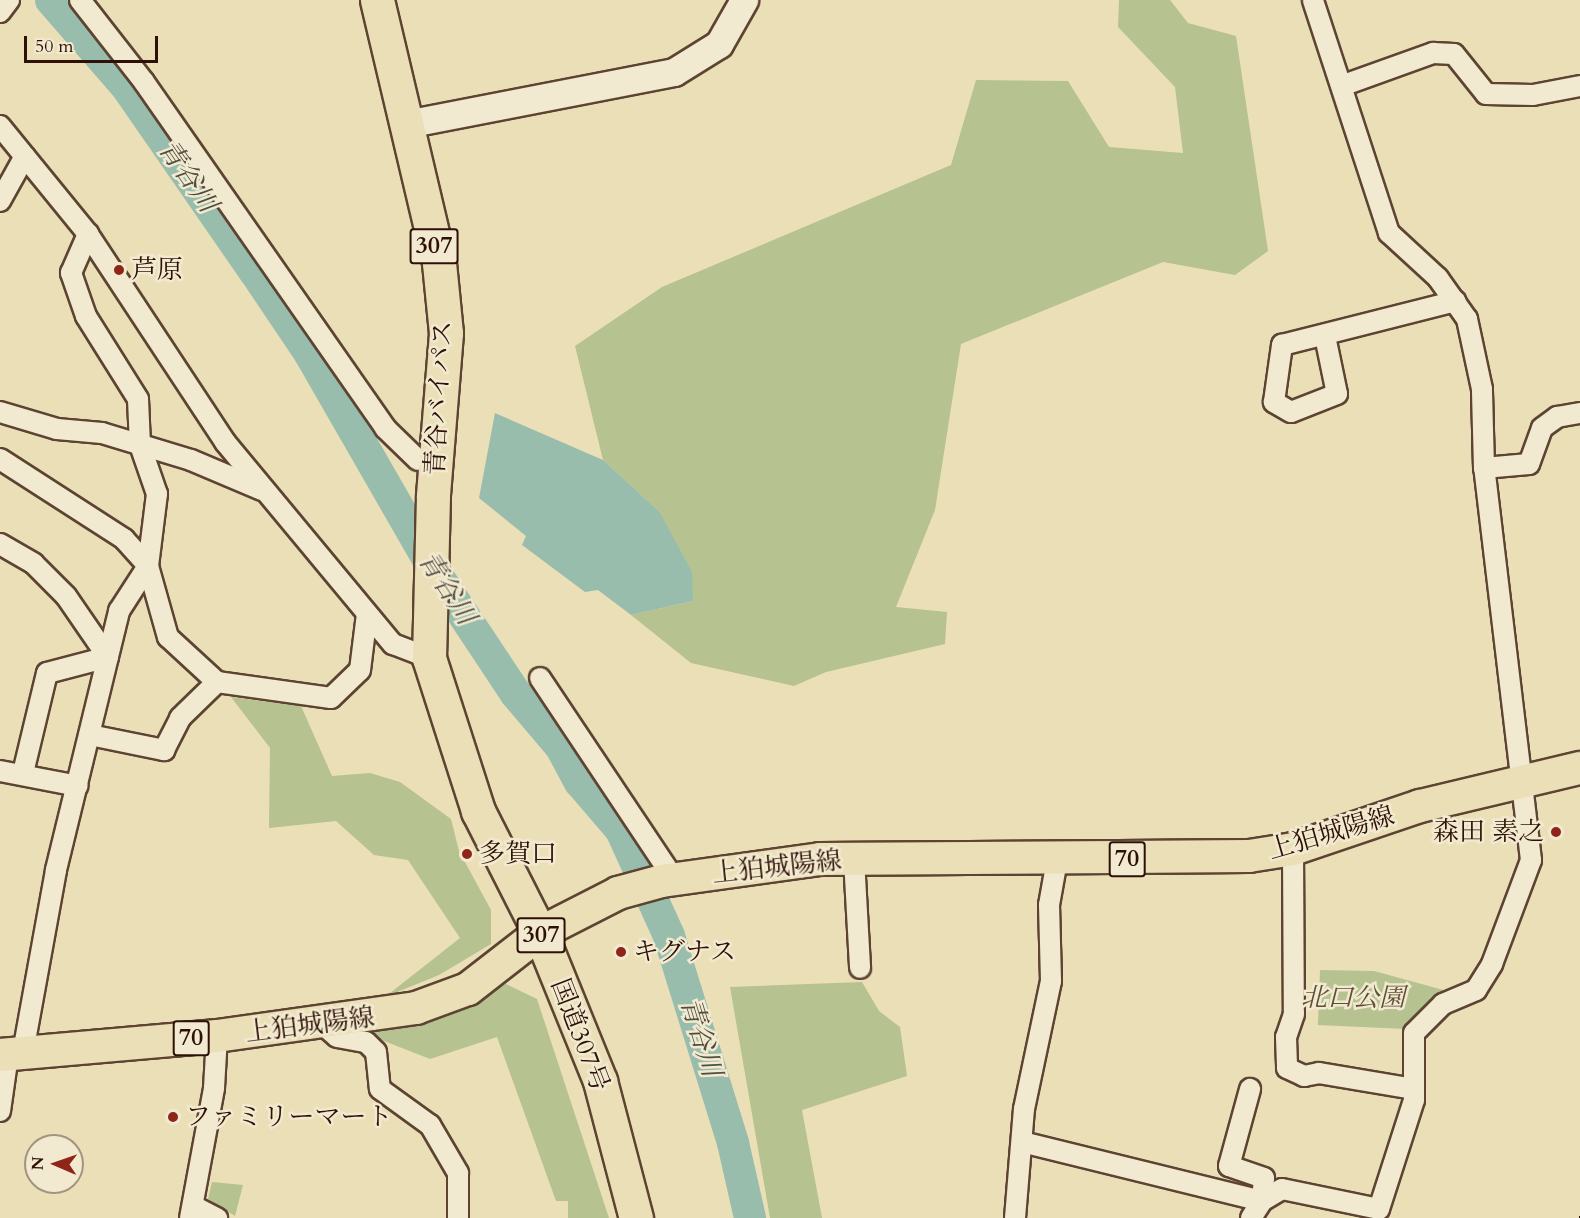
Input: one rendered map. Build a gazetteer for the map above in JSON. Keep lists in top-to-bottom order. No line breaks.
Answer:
{"streets":{"highway":["307","青谷バイパス","国道307号"],"main road":["上狛城陽線","70"]},"crossings":[["青谷バイパス","国道307号"],["上狛城陽線","国道307号"]],"water":["青谷川"],"parks":["北口公園"],"places":["芦原","森田 素之","多賀口","キグナス","ファミリーマート"],"scale_bar":"50 m","north":"left"}
